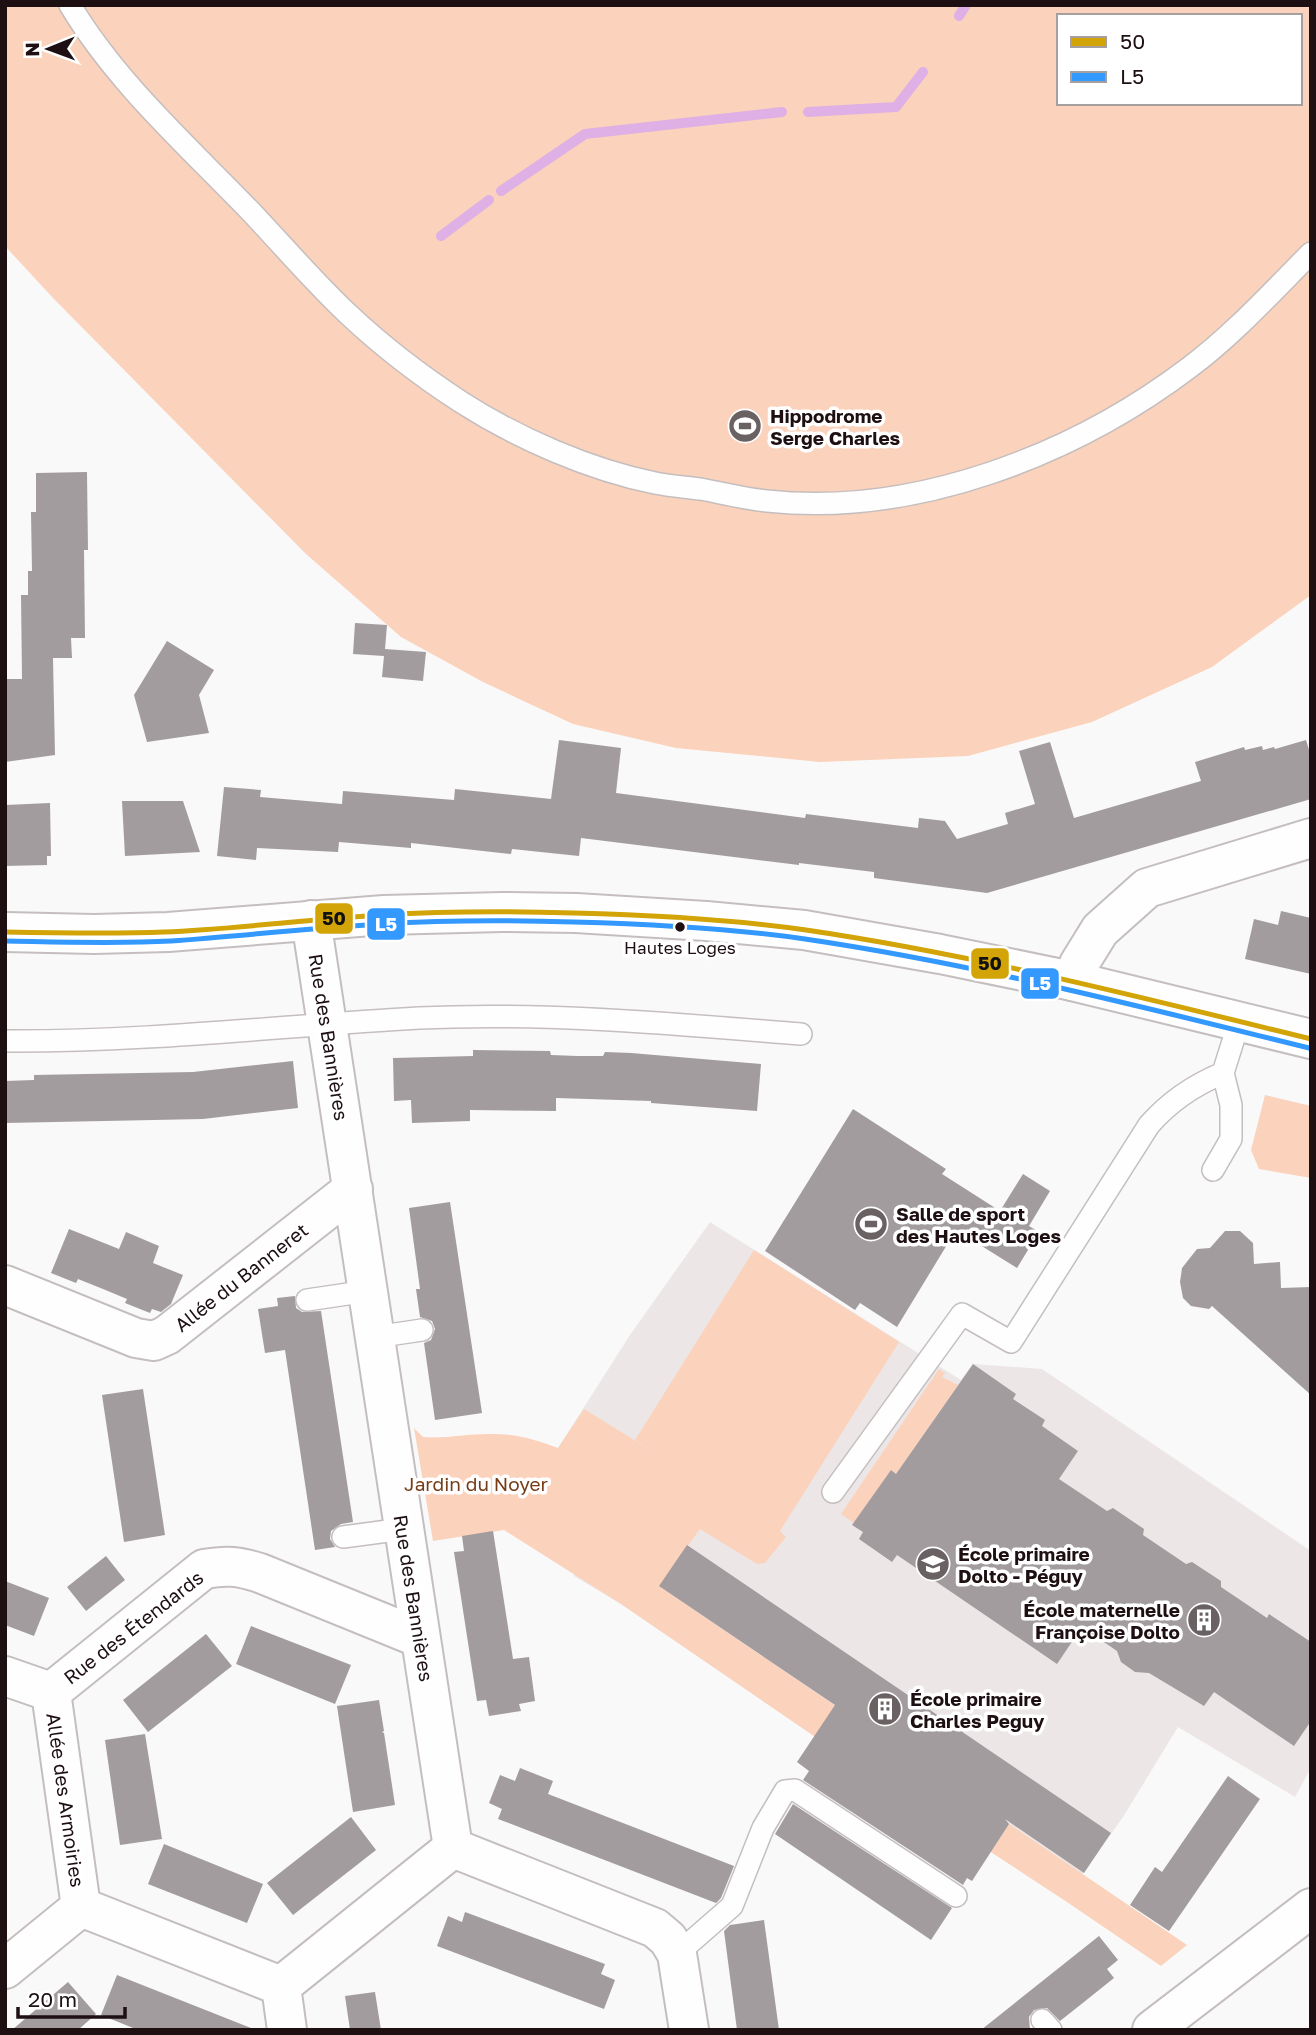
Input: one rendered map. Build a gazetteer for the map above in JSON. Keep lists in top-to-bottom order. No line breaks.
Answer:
{"streets":{"street":["Rue des Bannières","Allée du Banneret","Rue des Étendards","Allée des Armoiries"]},"crossings":[["Rue des Bannières","Allée du Banneret"],["Rue des Bannières","Rue des Étendards"],["Rue des Étendards","Allée des Armoiries"]],"parks":["Jardin du Noyer"],"places":{"sports":["Hippodrome Serge Charles","Salle de sport des Hautes Loges"],"other":["Hautes Loges"],"school or university":["École primaire Dolto - Péguy"],"building":["École maternelle Françoise Dolto","École primaire Charles Peguy"]},"lines":["transit line 50","transit line L5"],"legend":["50","L5"],"scale_bar":"20 m","north":"left"}
